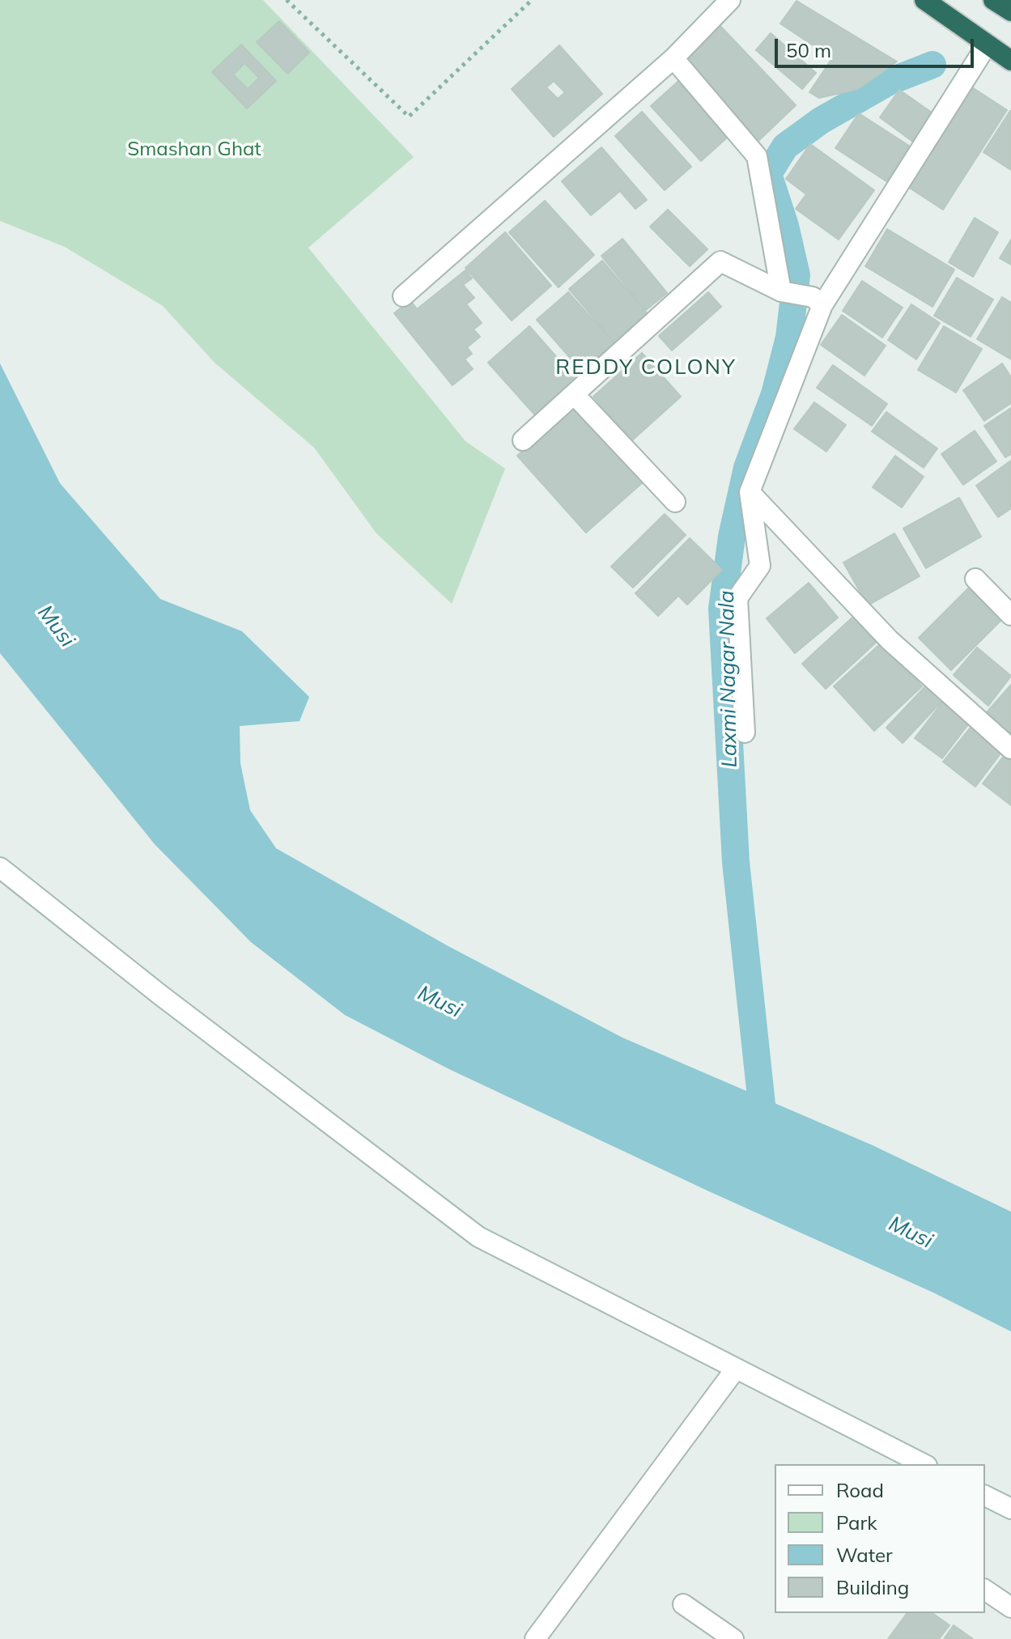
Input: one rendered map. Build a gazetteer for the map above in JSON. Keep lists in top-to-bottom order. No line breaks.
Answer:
{"districts":["REDDY COLONY"],"water":["Musi","Laxmi Nagar Nala"],"parks":["Smashan Ghat"],"legend":["Road","Park","Water","Building"],"scale_bar":"50 m"}
